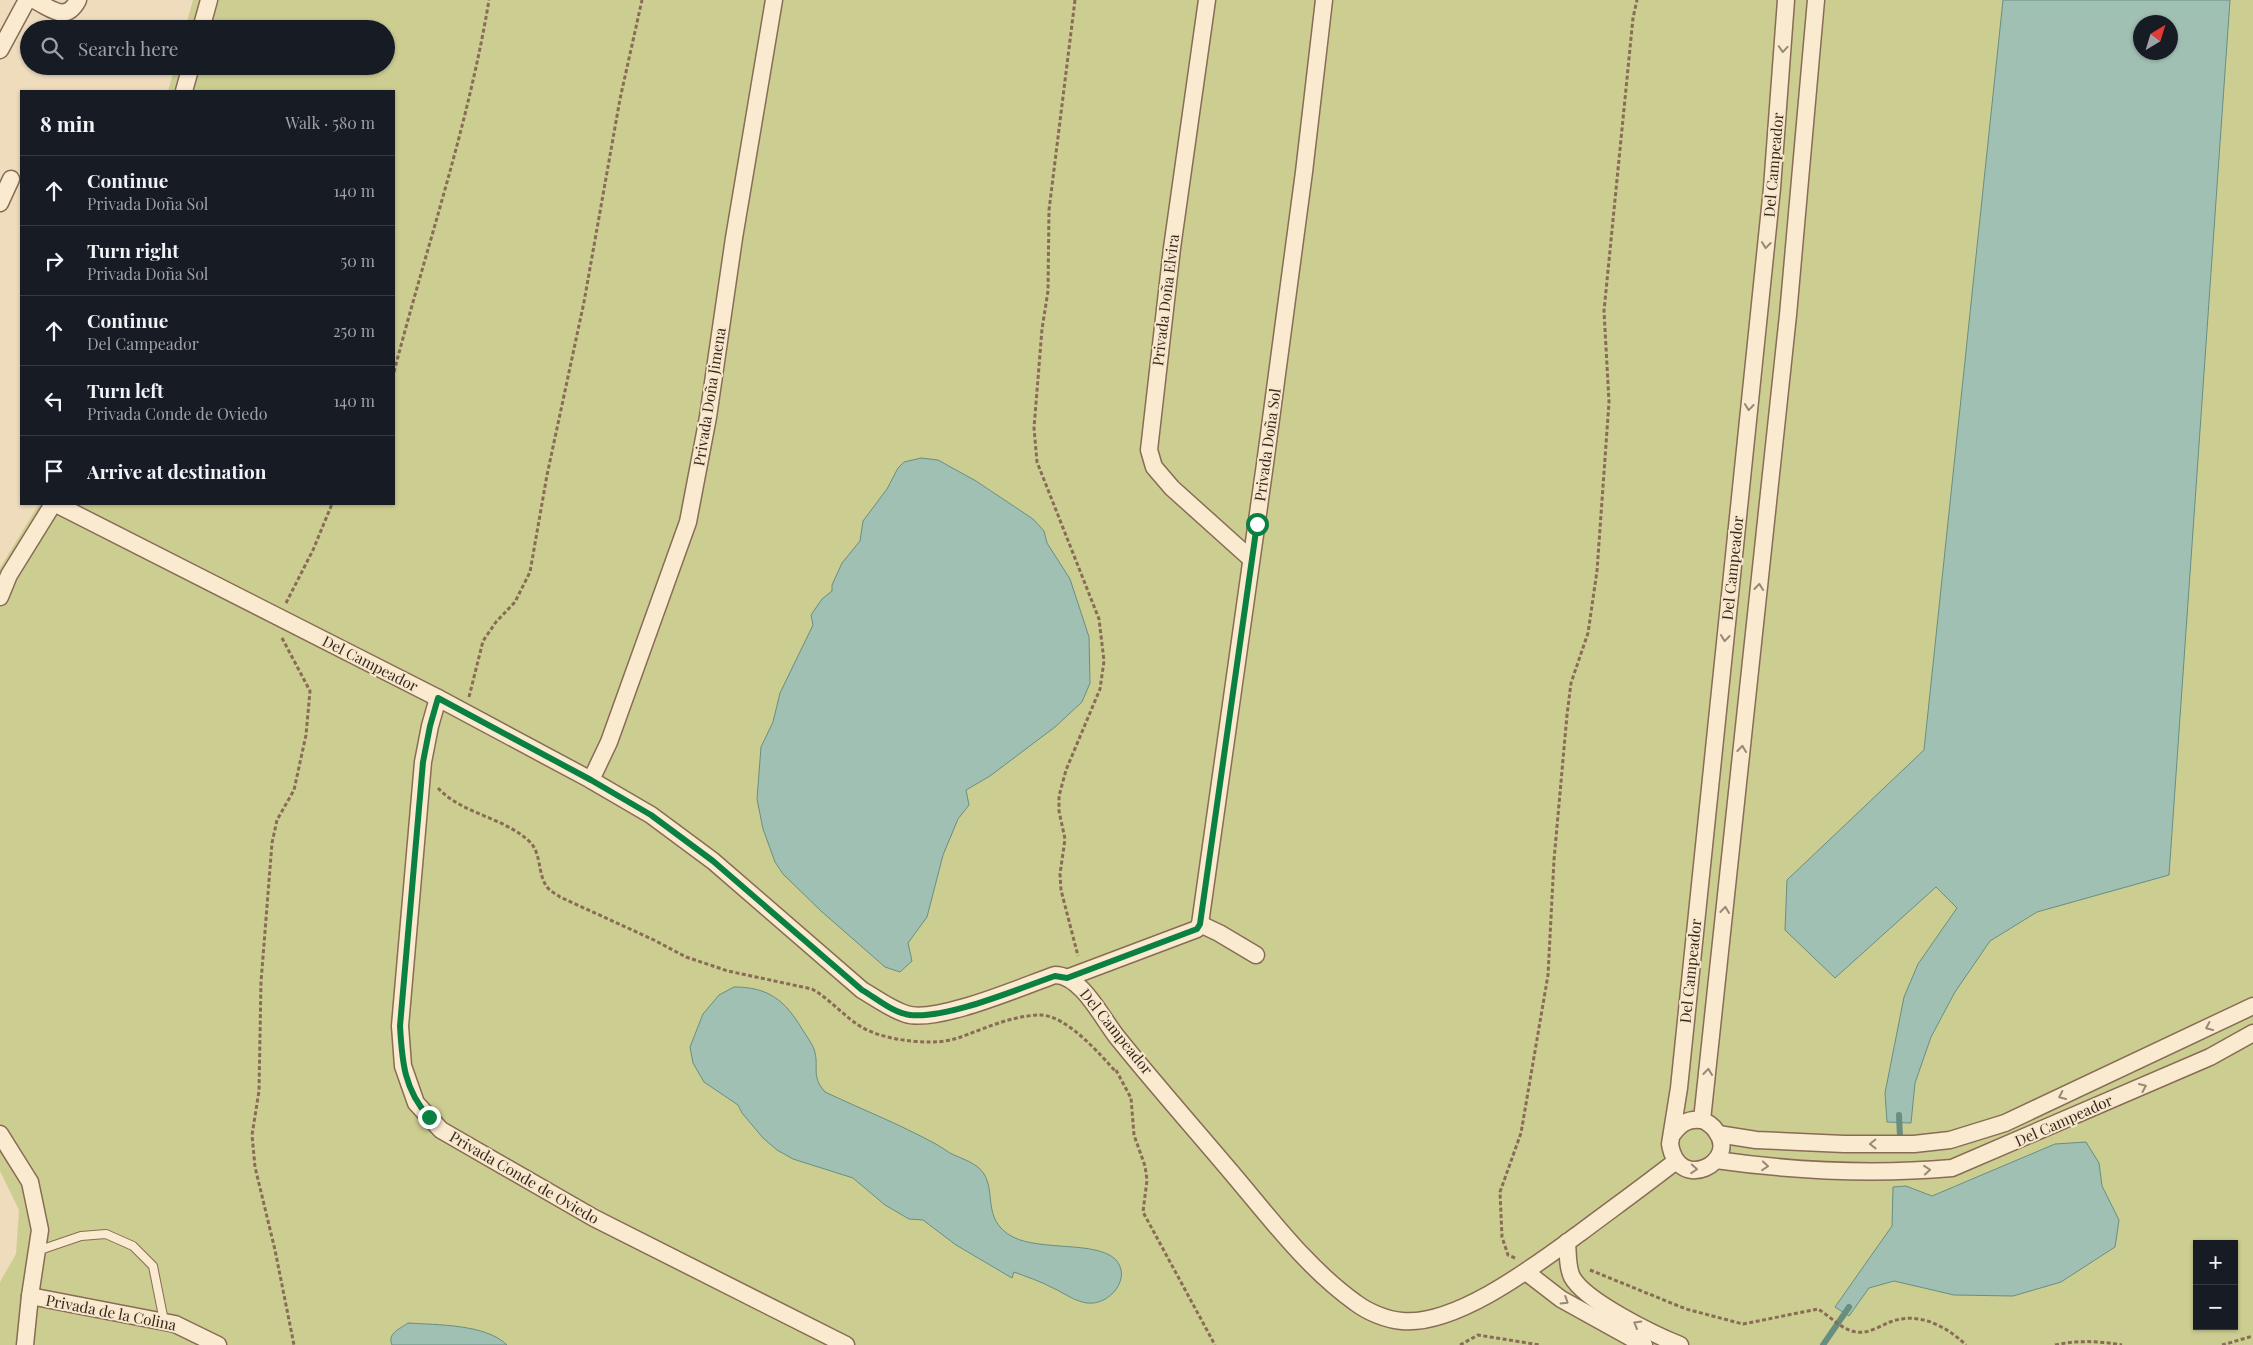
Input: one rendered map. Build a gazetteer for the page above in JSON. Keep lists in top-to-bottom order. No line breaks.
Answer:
{"streets":{"street":["Del Campeador","Privada Doña Elvira","Privada Doña Jimena","Privada Doña Sol","Privada Conde de Oviedo","Privada de la Colina"]},"crossings":[["Del Campeador","Privada Doña Jimena"],["Del Campeador","Privada Conde de Oviedo"],["Privada Doña Elvira","Privada Doña Sol"]],"north":"top right","page":{"search":"Search here","heading":["8 min","Walk · 580 m"],"list":[["Continue","Privada Doña Sol","140 m"],["Turn right","Privada Doña Sol","50 m"],["Continue","Del Campeador","250 m"],["Turn left","Privada Conde de Oviedo","140 m"],"Arrive at destination"],"map_buttons":["+","−"]}}
